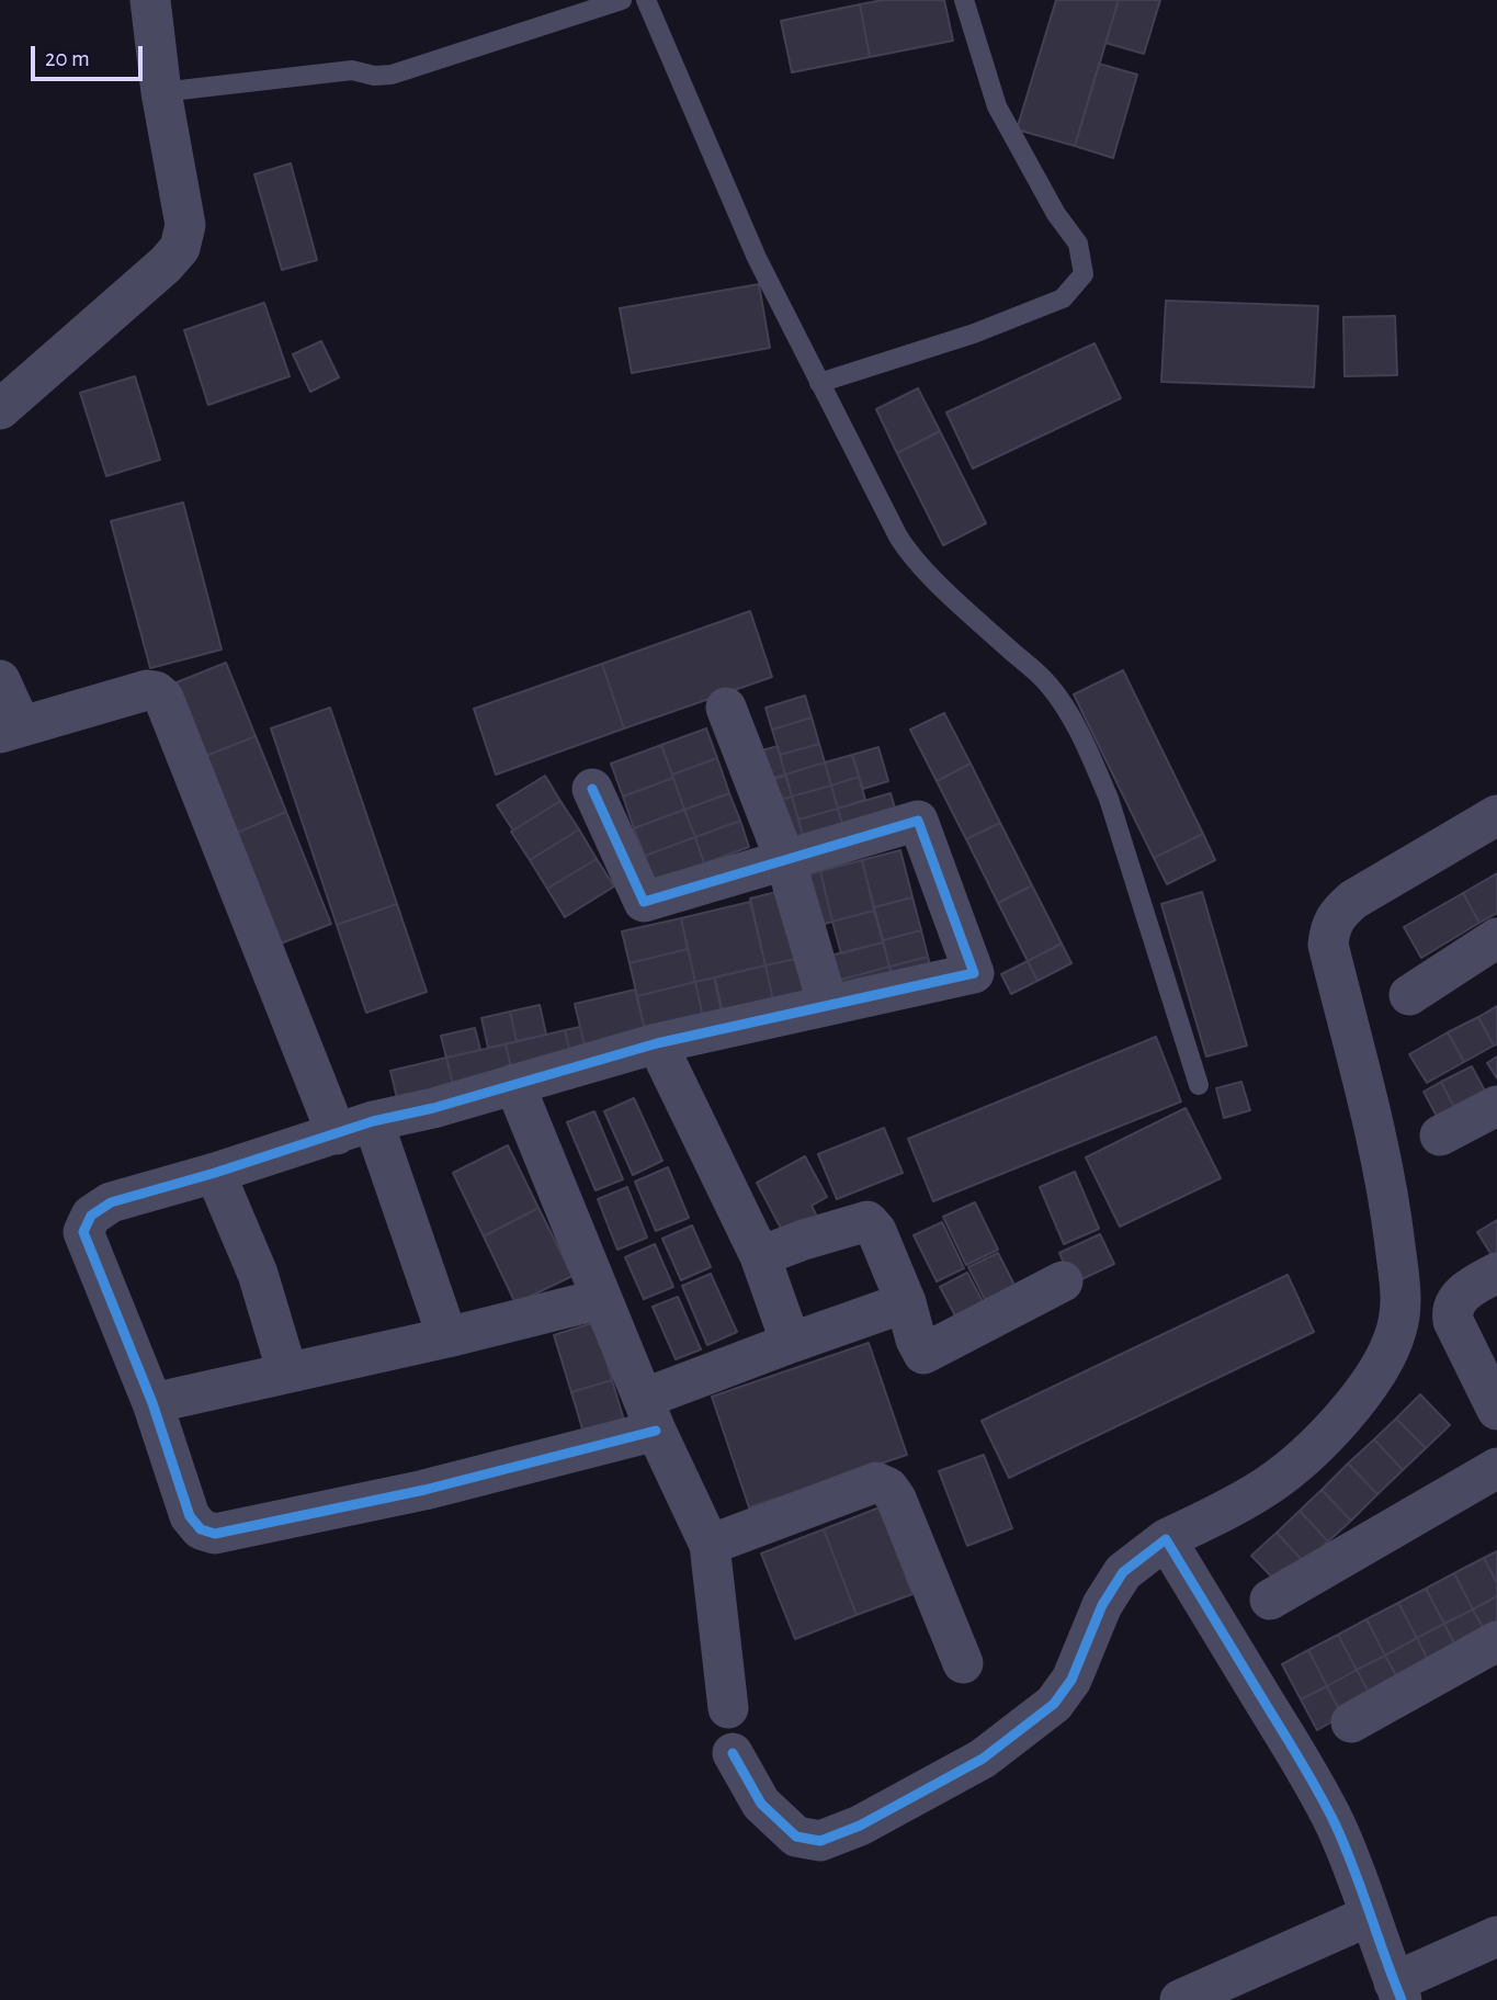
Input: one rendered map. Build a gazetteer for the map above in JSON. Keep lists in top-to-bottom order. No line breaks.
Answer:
{"scale_bar":"20 m"}
